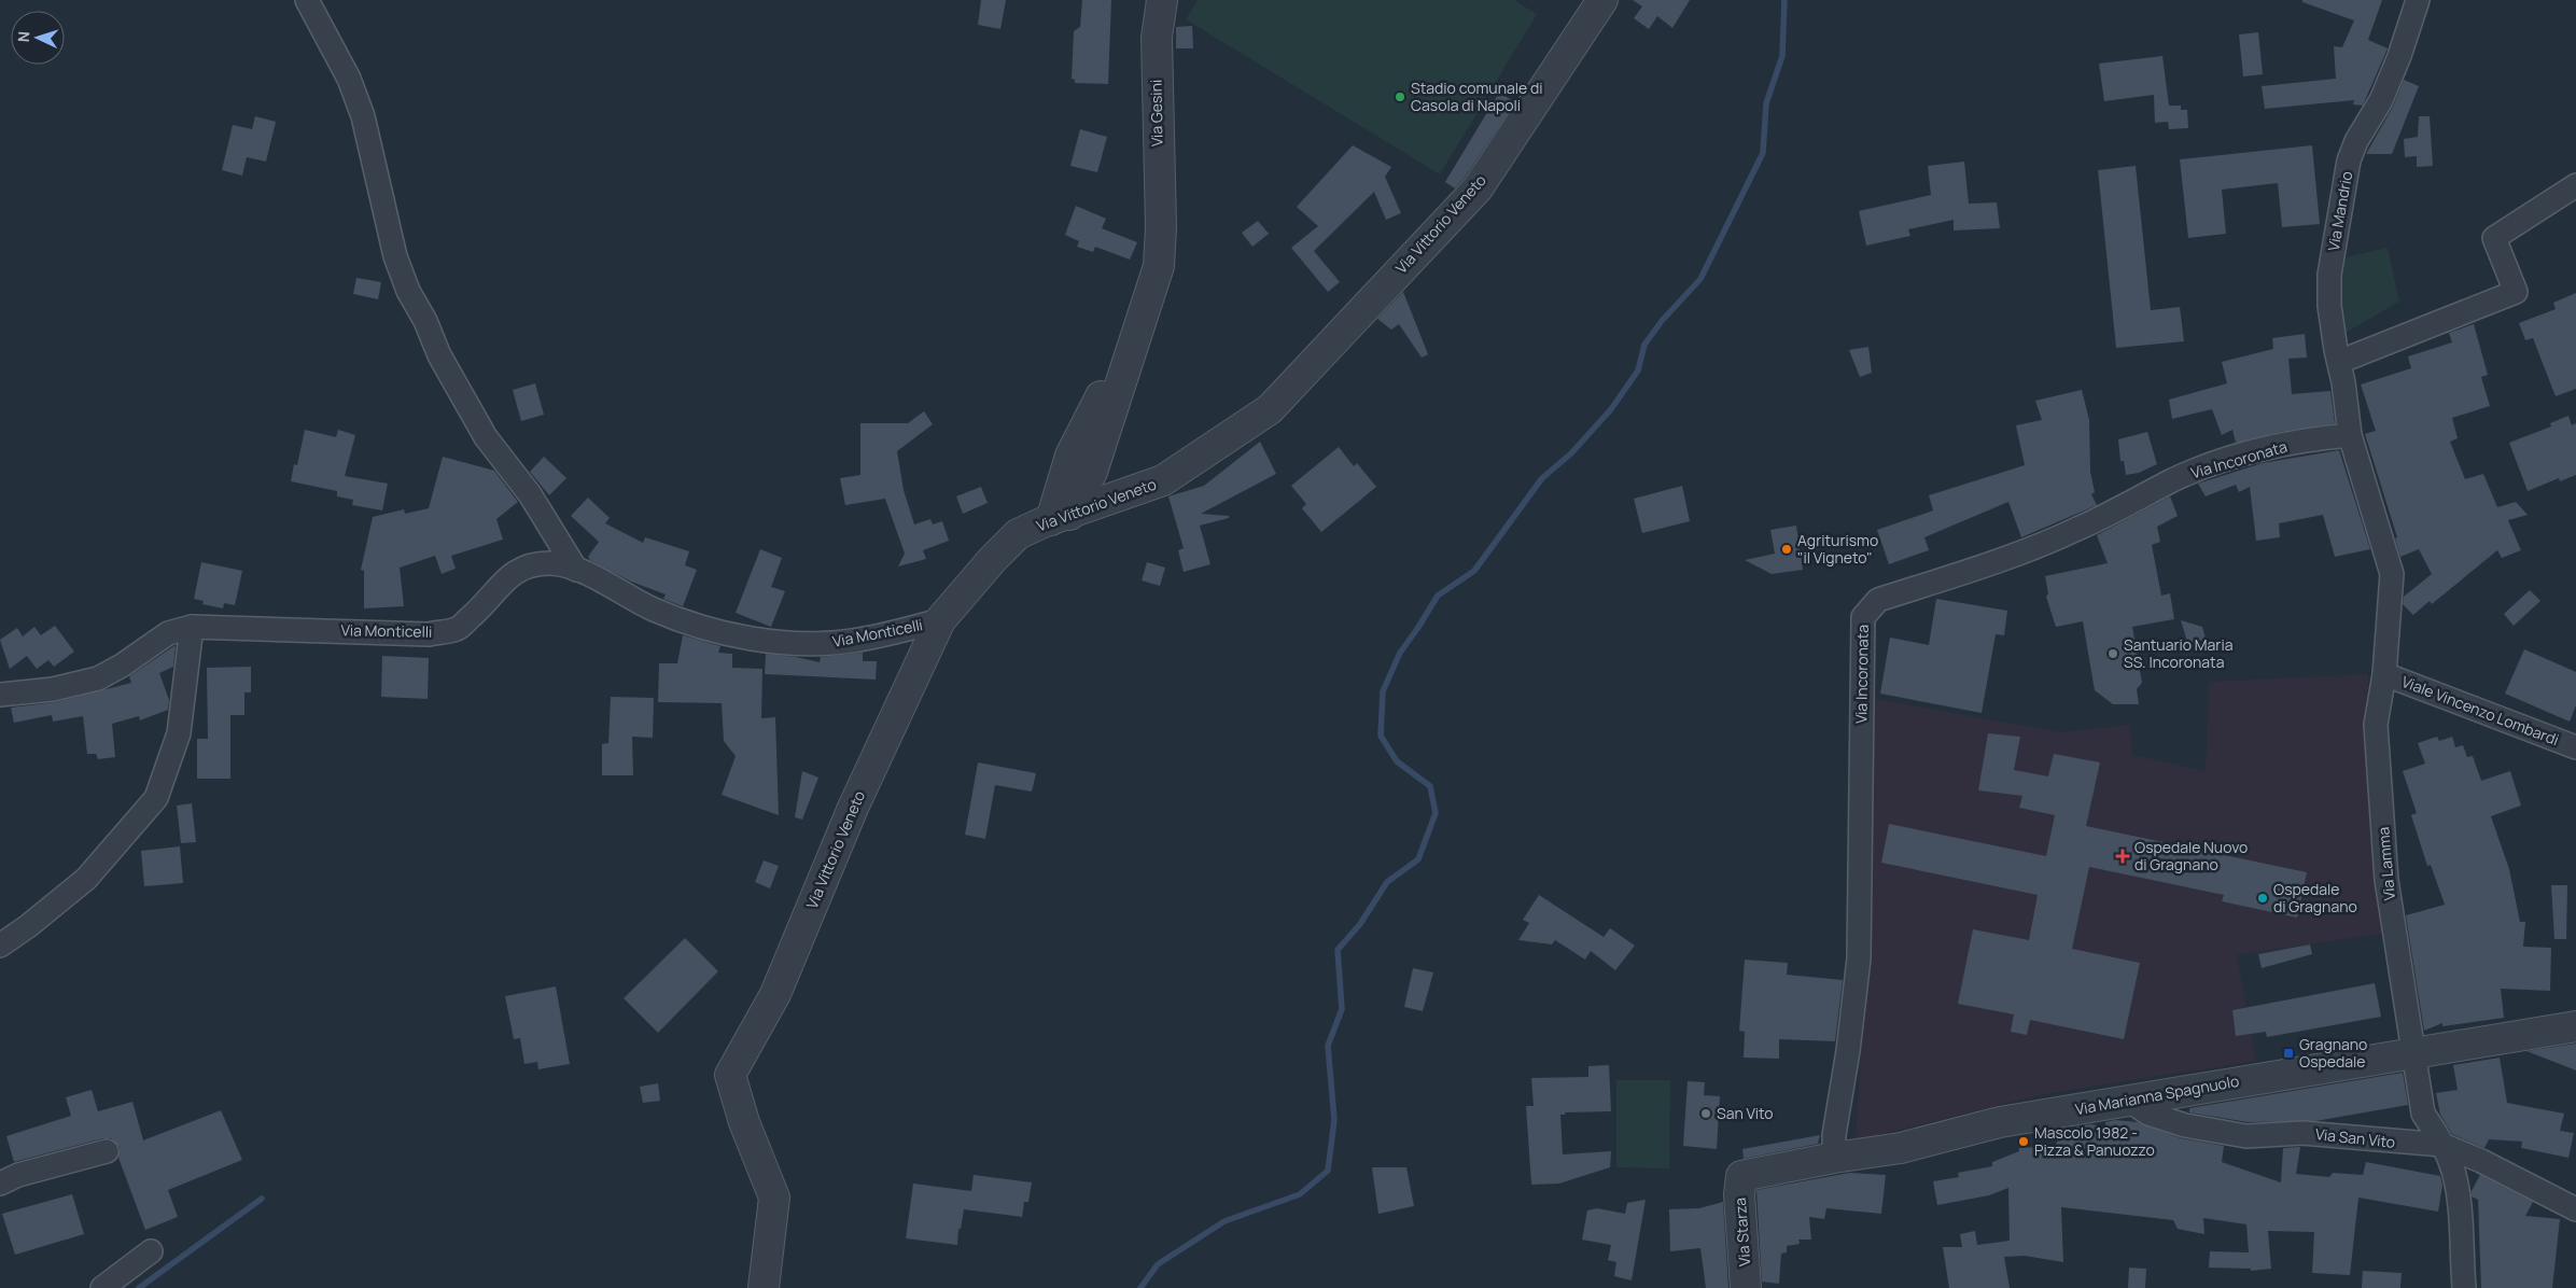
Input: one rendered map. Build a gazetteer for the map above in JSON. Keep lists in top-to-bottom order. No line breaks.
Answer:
{"streets":{"street":["Via Gesini","Via Mandrio","Via Vittorio Veneto","Via Incoronata","Via Monticelli","Viale Vincenzo Lombardi","Via Lamma","Via Marianna Spagnuolo","Via San Vito","Via Starza"]},"crossings":[["Via Mandrio","Via Incoronata"],["Via Mandrio","Via Lamma"],["Via Vittorio Veneto","Via Monticelli"],["Via Incoronata","Via Lamma"],["Via Incoronata","Via Marianna Spagnuolo"],["Viale Vincenzo Lombardi","Via Lamma"],["Via Lamma","Via Marianna Spagnuolo"],["Via Lamma","Via San Vito"],["Via Marianna Spagnuolo","Via San Vito"],["Via Marianna Spagnuolo","Via Starza"]],"places":{"other":["Stadio comunale di Casola di Napoli","Agriturismo \"il Vigneto\"","Santuario Maria SS. Incoronata","Ospedale di Gragnano","San Vito","Mascolo 1982 - Pizza & Panuozzo"],"health":["Ospedale Nuovo di Gragnano"],"transit":["Gragnano Ospedale"]},"north":"left"}
